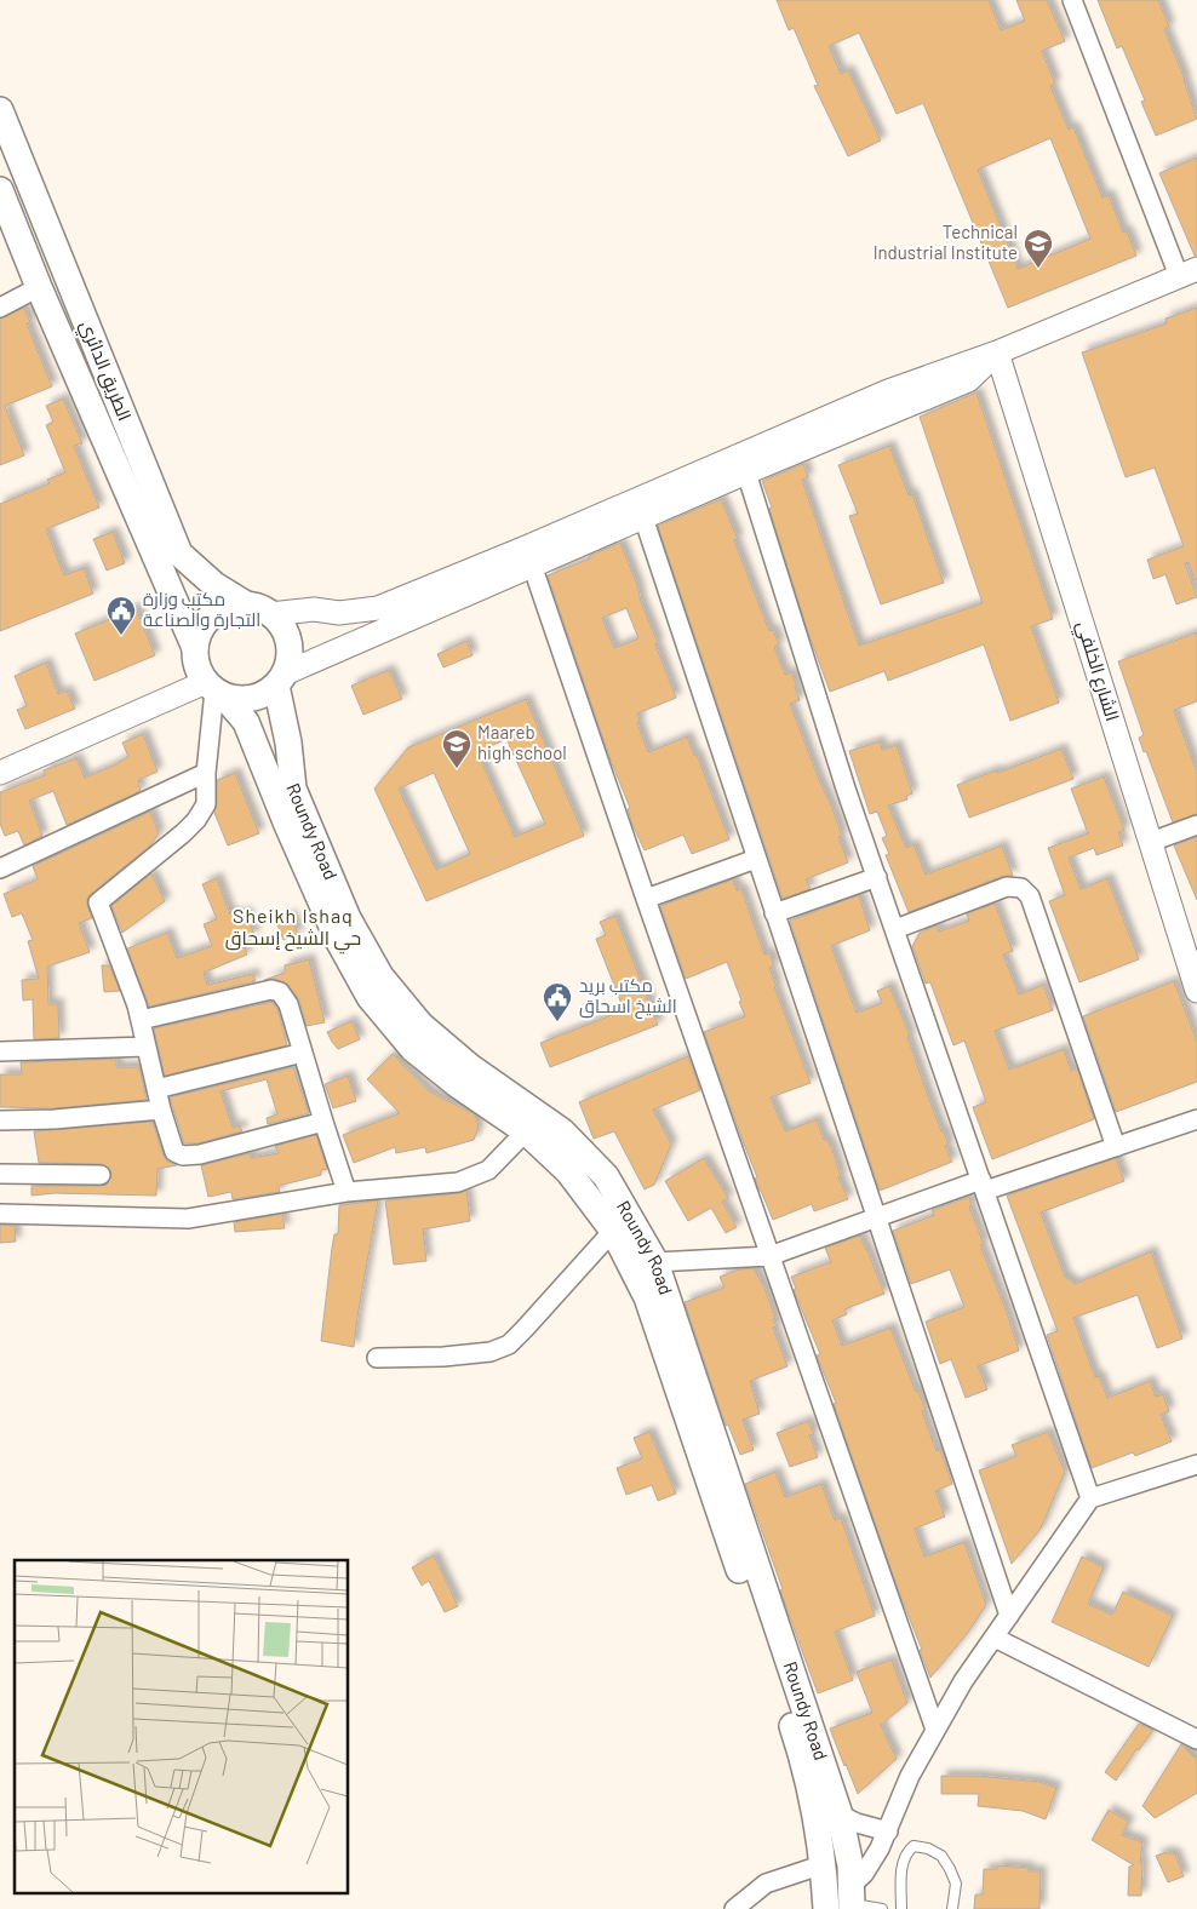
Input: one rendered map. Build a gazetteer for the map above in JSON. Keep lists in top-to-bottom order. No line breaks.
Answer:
{"streets":{"main road":["الطريق الدائري","Roundy Road"],"street":["الشارع الخلفي"]},"crossings":[["الطريق الدائري","Roundy Road"]],"districts":["Sheikh Ishaq حي الشيخ إسحاق"],"places":{"school or university":["Technical Industrial Institute","Maareb high school"],"public building":["مكتب وزارة التجارة والصناعة","مكتب بريد الشيخ اسحاق"]}}
